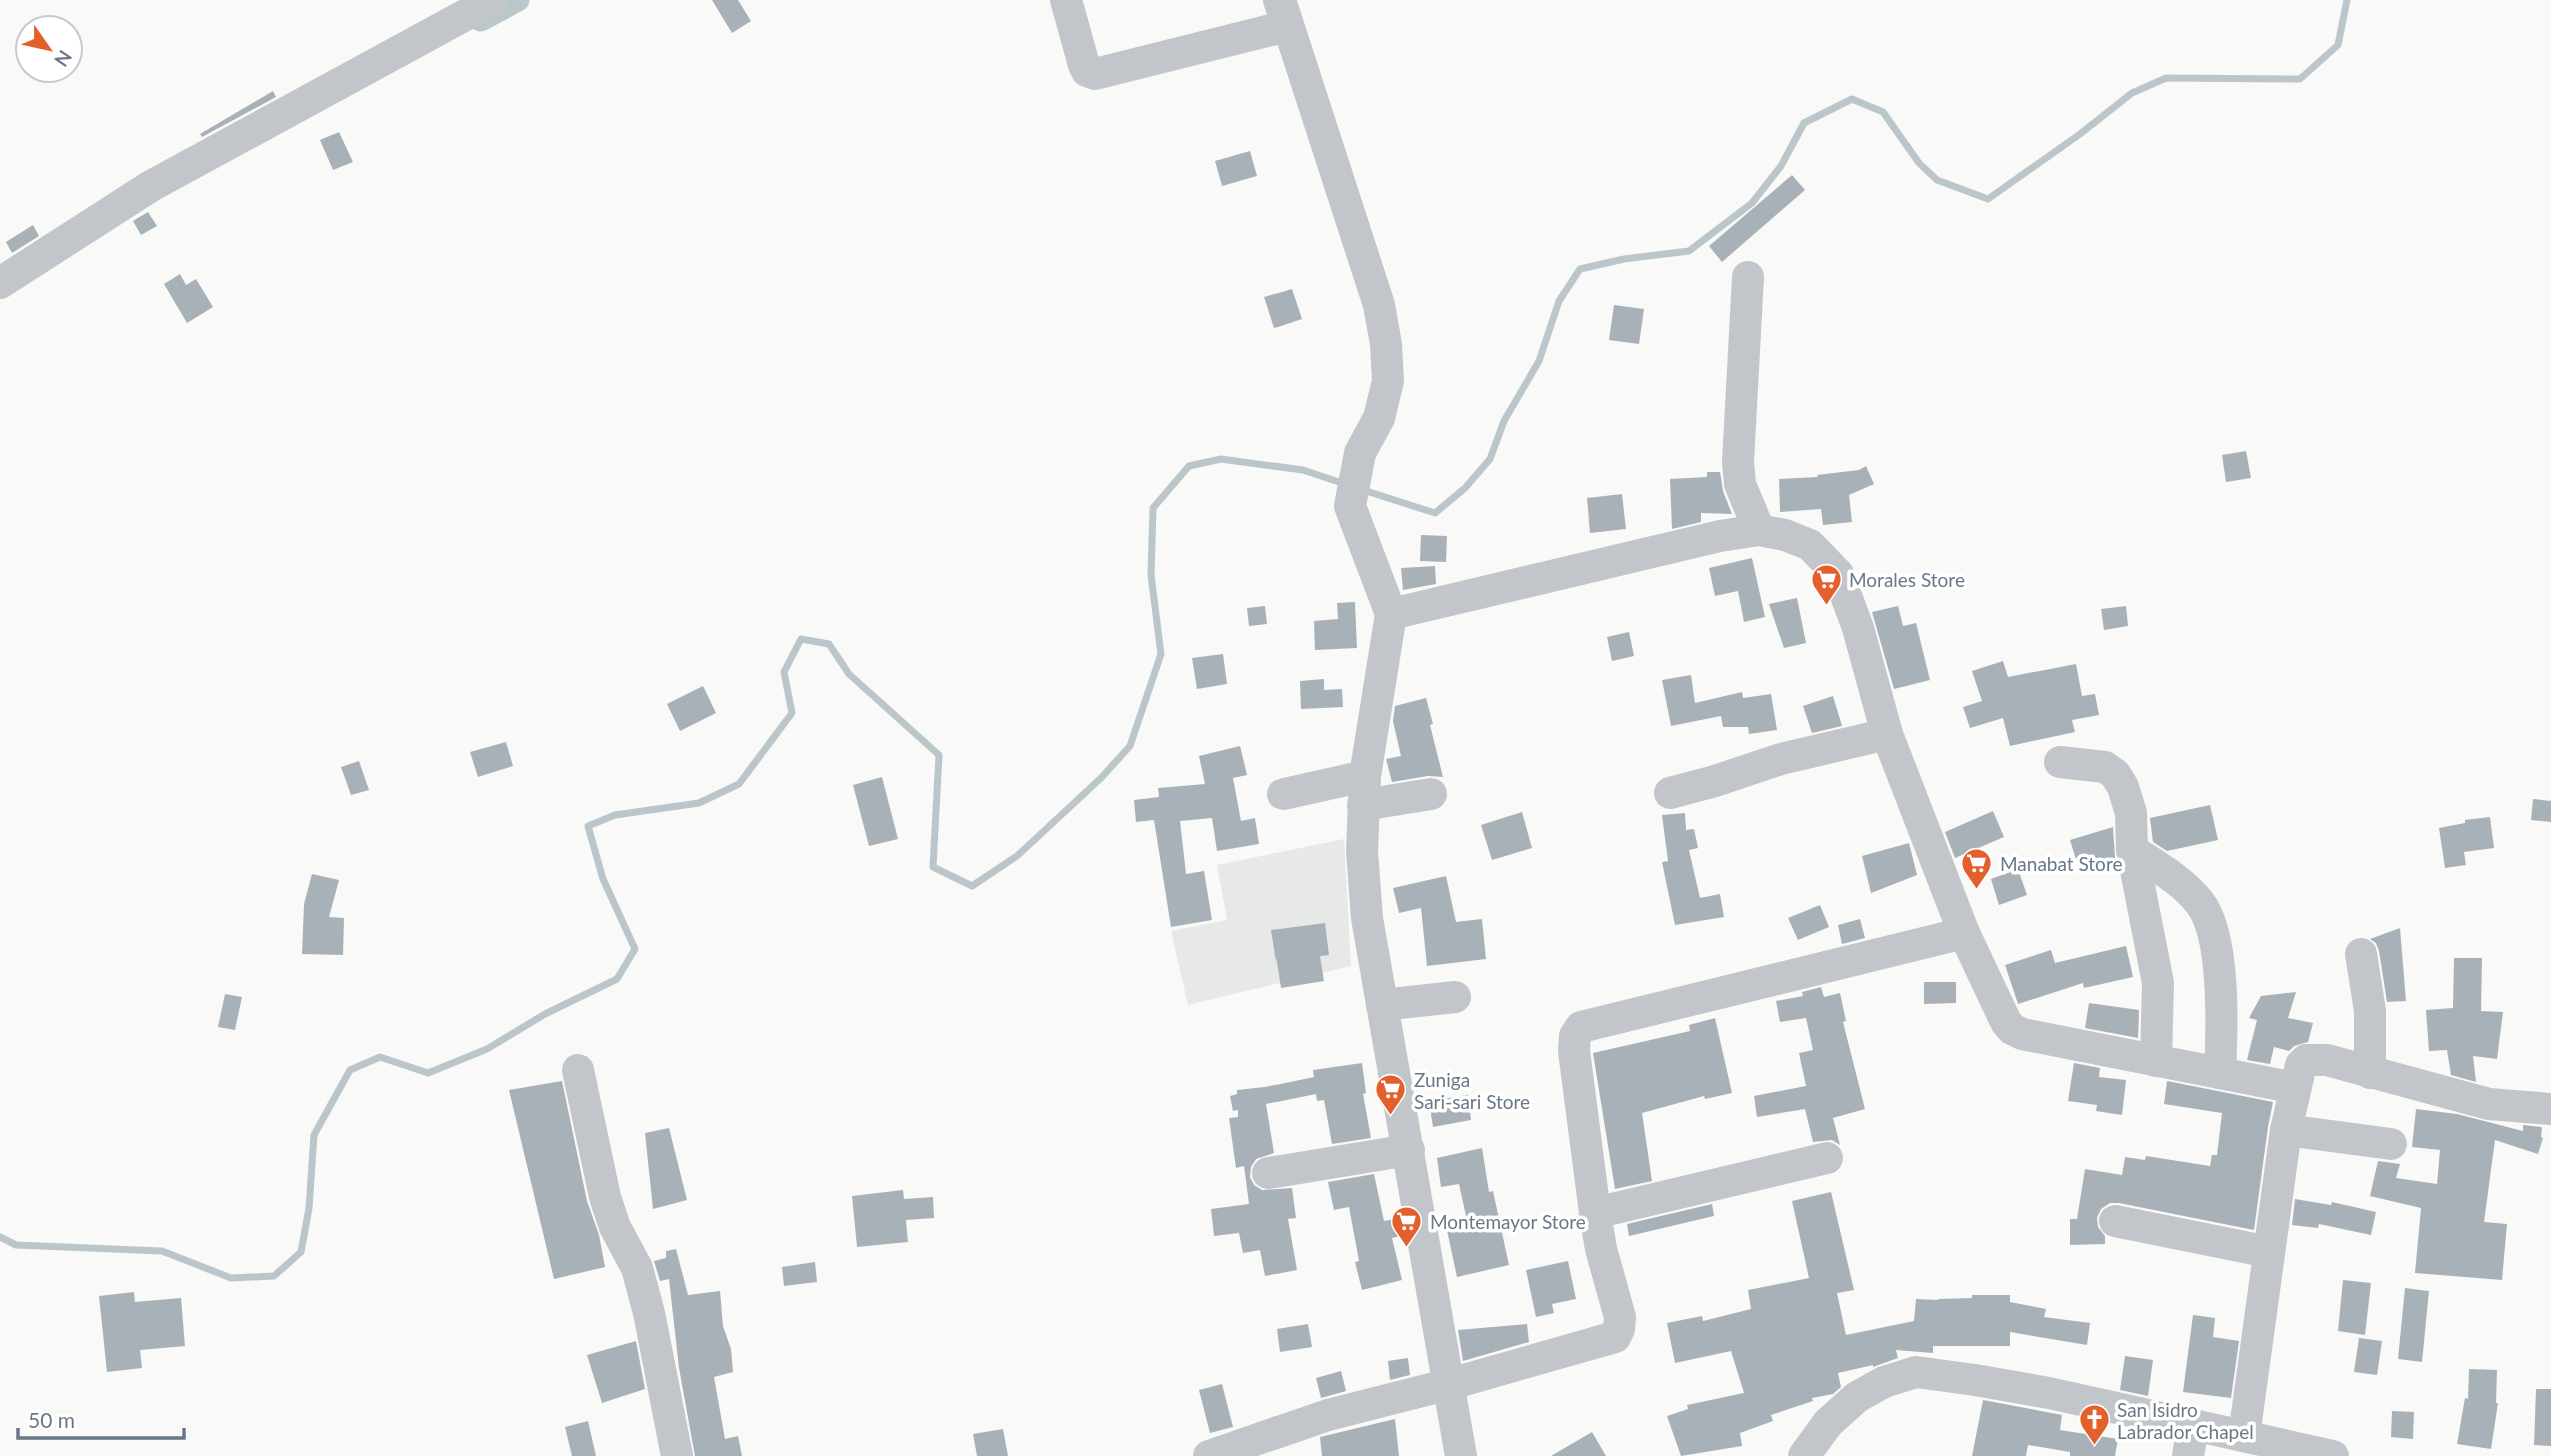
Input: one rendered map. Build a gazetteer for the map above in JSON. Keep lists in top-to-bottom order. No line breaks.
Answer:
{"places":{"supermarket":["Morales Store","Manabat Store","Zuniga Sari-sari Store","Montemayor Store"],"church":["San Isidro Labrador Chapel"]},"scale_bar":"50 m","north":"bottom right"}
